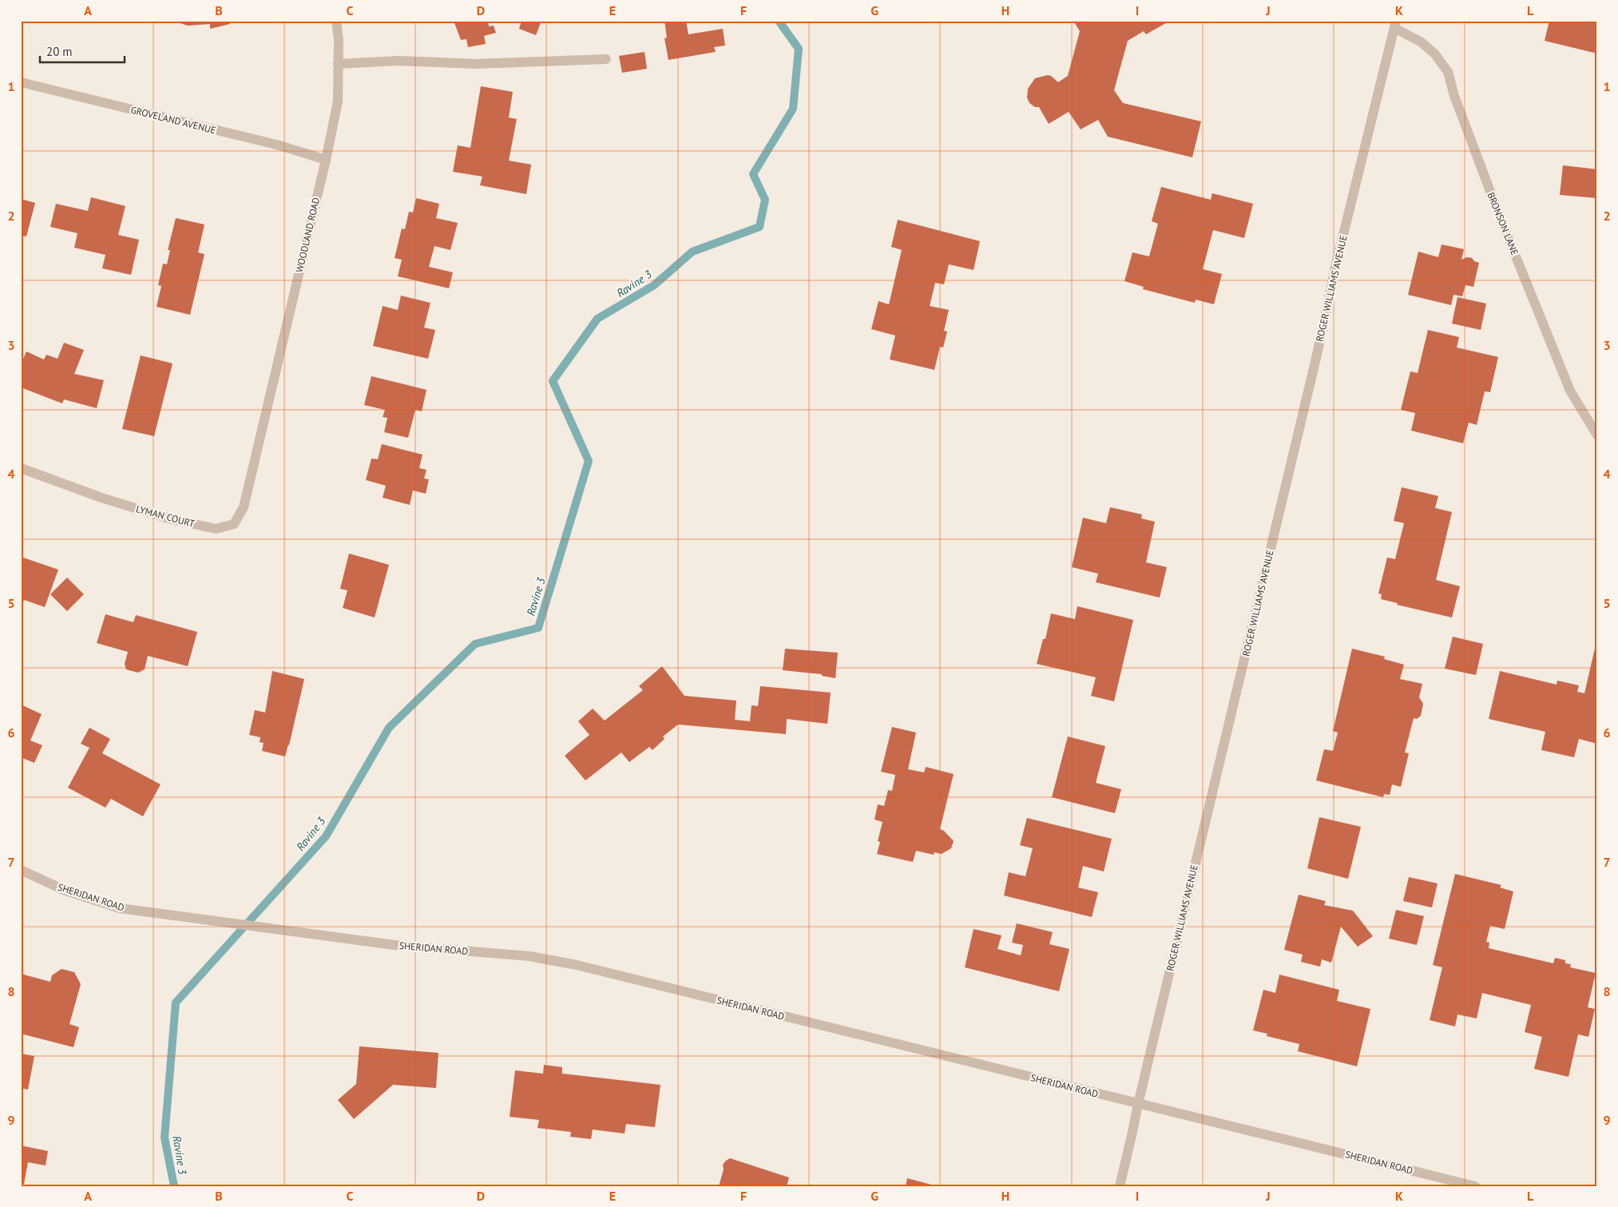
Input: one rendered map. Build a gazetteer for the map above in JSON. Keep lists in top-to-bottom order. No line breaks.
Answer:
{"streets":{"street":["GROVELAND AVENUE","BRONSON LANE","WOODLAND ROAD","ROGER WILLIAMS AVENUE","LYMAN COURT","SHERIDAN ROAD"]},"crossings":[["GROVELAND AVENUE","WOODLAND ROAD"],["BRONSON LANE","ROGER WILLIAMS AVENUE"],["WOODLAND ROAD","LYMAN COURT"],["ROGER WILLIAMS AVENUE","SHERIDAN ROAD"]],"water":["Ravine 3"],"scale_bar":"20 m","grid":{"columns":["A","B","C","D","E","F","G","H","I","J","K","L"],"rows":["1","2","3","4","5","6","7","8","9"]}}
